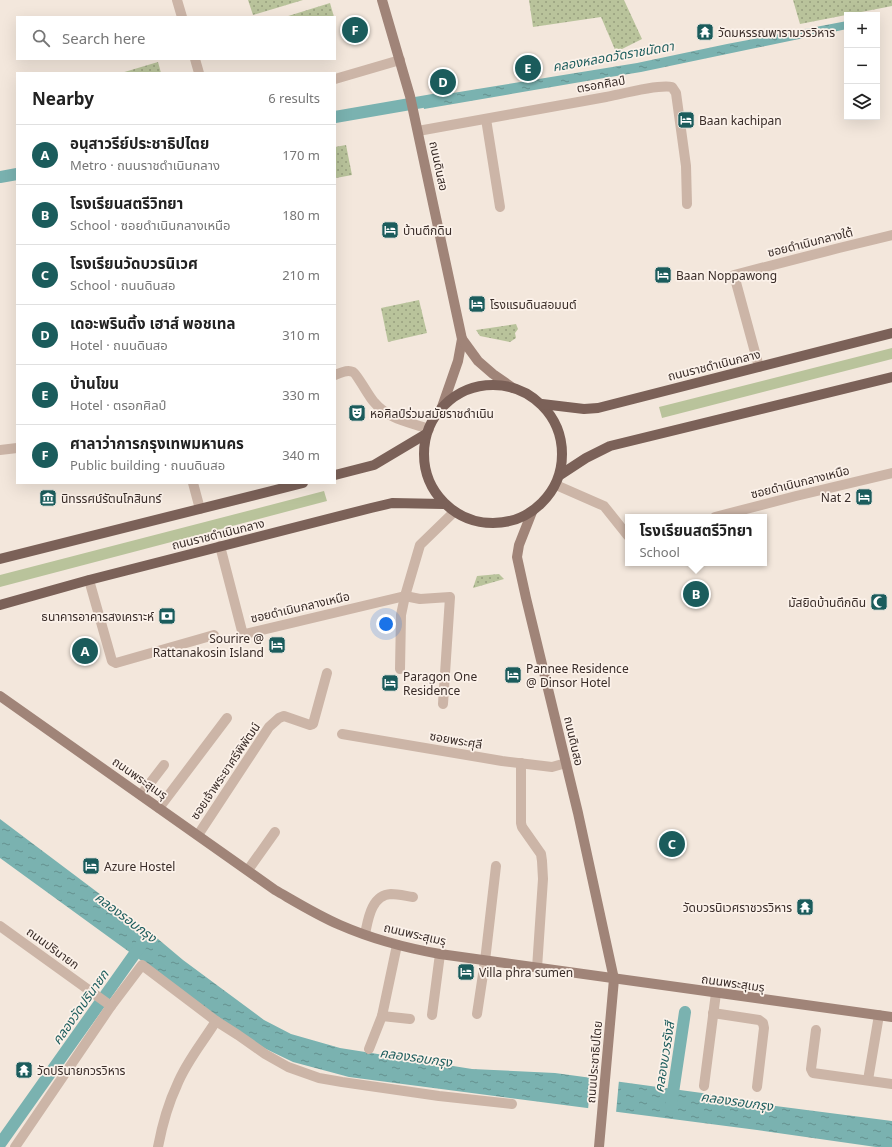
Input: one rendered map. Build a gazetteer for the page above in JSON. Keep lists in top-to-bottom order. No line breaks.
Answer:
{"streets":{"main road":["ถนนดินสอ","ถนนราชดำเนินกลาง","ถนนพระสุเมรุ","ถนนประชาธิปไตย"],"street":["ตรอกศิลป์","ซอยดำเนินกลางใต้","ซอยดำเนินกลางเหนือ","ซอยพระศุลี","ซอยเจ้าพระยาศรีพิพัฒน์","ถนนปรินายก"]},"crossings":[["ตรอกศิลป์","ถนนดินสอ"],["ถนนดินสอ","ถนนราชดำเนินกลาง"],["ถนนดินสอ","ซอยพระศุลี"],["ถนนดินสอ","ถนนพระสุเมรุ"],["ถนนดินสอ","ถนนประชาธิปไตย"],["ซอยดำเนินกลางใต้","ถนนราชดำเนินกลาง"],["ถนนราชดำเนินกลาง","ซอยดำเนินกลางเหนือ"],["ซอยเจ้าพระยาศรีพิพัฒน์","ถนนพระสุเมรุ"],["ถนนพระสุเมรุ","ถนนประชาธิปไตย"]],"water":["คลองหลอดวัดราชนัดดา","คลองรอบกรุง","คลองวัดปรินายก","คลองบวรรังสี"],"places":{"temple":["วัดมหรรณพารามวรวิหาร","วัดบวรนิเวศราชวรวิหาร","วัดปรินายกวรวิหาร"],"hotel":["Baan kachipan","บ้านตึกดิน","Baan Noppawong","โรงแรมดินสอมนต์","Nat 2","Sourire @ Rattanakosin Island","Pannee Residence @ Dinsor Hotel","Paragon One Residence","Azure Hostel","Villa phra sumen"],"theatre":["หอศิลป์ร่วมสมัยราชดำเนิน"],"museum":["นิทรรศน์รัตนโกสินทร์"],"mosque":["มัสยิดบ้านตึกดิน"],"bank":["ธนาคารอาคารสงเคราะห์"]},"page":{"map_buttons":["+","−"],"pins":["F","E","D","B","A","C"],"search":"Search here","heading":["Nearby","6 results"],"list":[{"mark":"A","name":"อนุสาวรีย์ประชาธิปไตย","note":"Metro · ถนนราชดำเนินกลาง","value":"170 m"},{"mark":"B","name":"โรงเรียนสตรีวิทยา","note":"School · ซอยดำเนินกลางเหนือ","value":"180 m"},{"mark":"C","name":"โรงเรียนวัดบวรนิเวศ","note":"School · ถนนดินสอ","value":"210 m"},{"mark":"D","name":"เดอะพรินติ้ง เฮาส์ พอชเทล","note":"Hotel · ถนนดินสอ","value":"310 m"},{"mark":"E","name":"บ้านโขน","note":"Hotel · ตรอกศิลป์","value":"330 m"},{"mark":"F","name":"ศาลาว่าการกรุงเทพมหานคร","note":"Public building · ถนนดินสอ","value":"340 m"}],"popup":["โรงเรียนสตรีวิทยา","School"]}}
